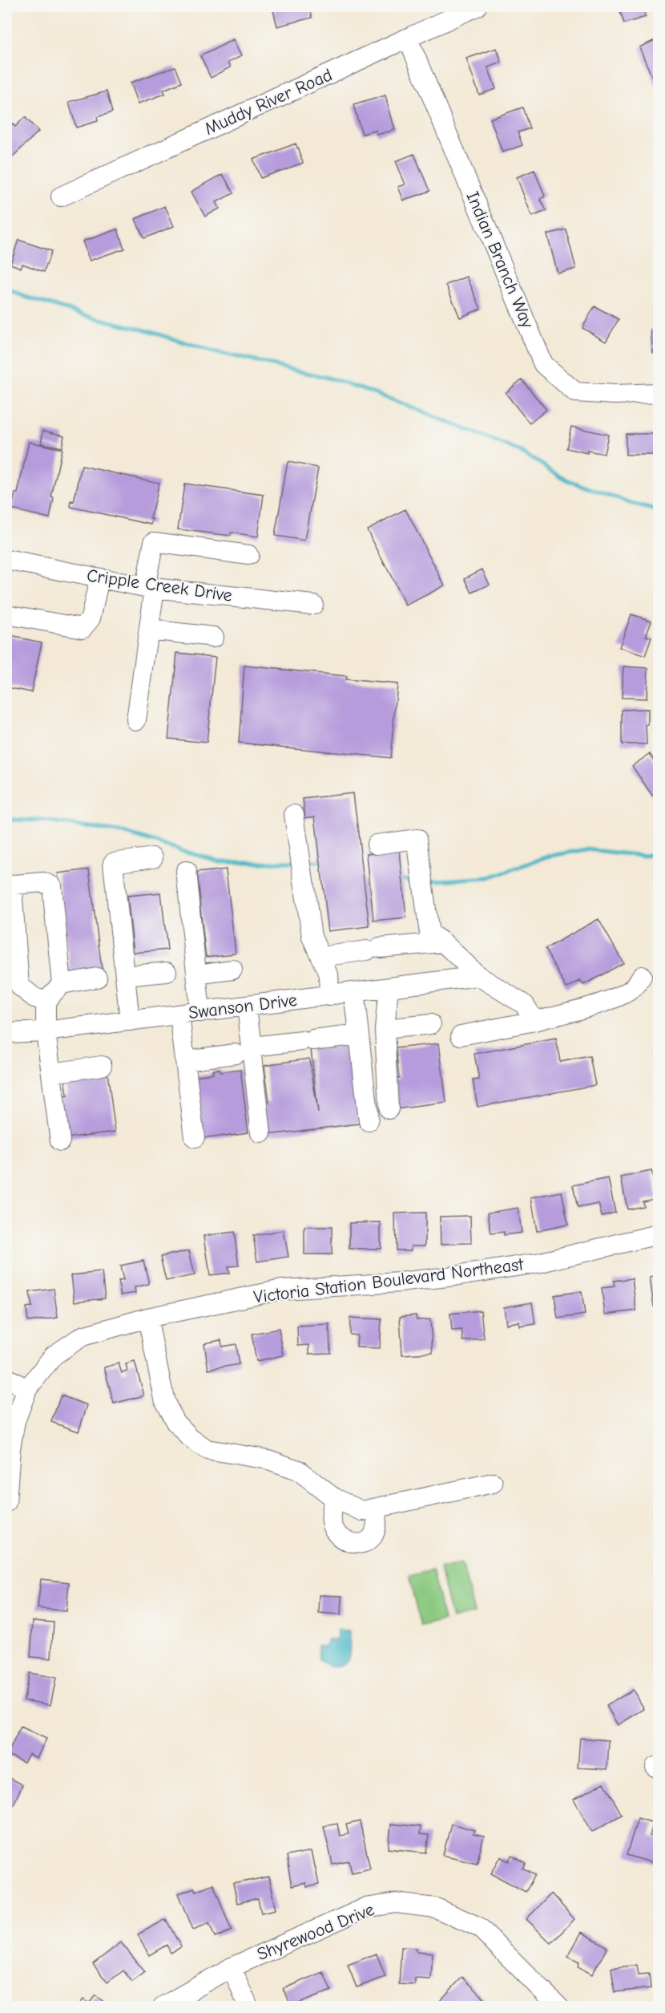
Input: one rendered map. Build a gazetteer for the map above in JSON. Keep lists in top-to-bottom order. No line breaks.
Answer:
{"streets":{"street":["Muddy River Road","Indian Branch Way","Cripple Creek Drive","Swanson Drive","Victoria Station Boulevard Northeast","Shyrewood Drive"]},"crossings":[["Muddy River Road","Indian Branch Way"]]}
